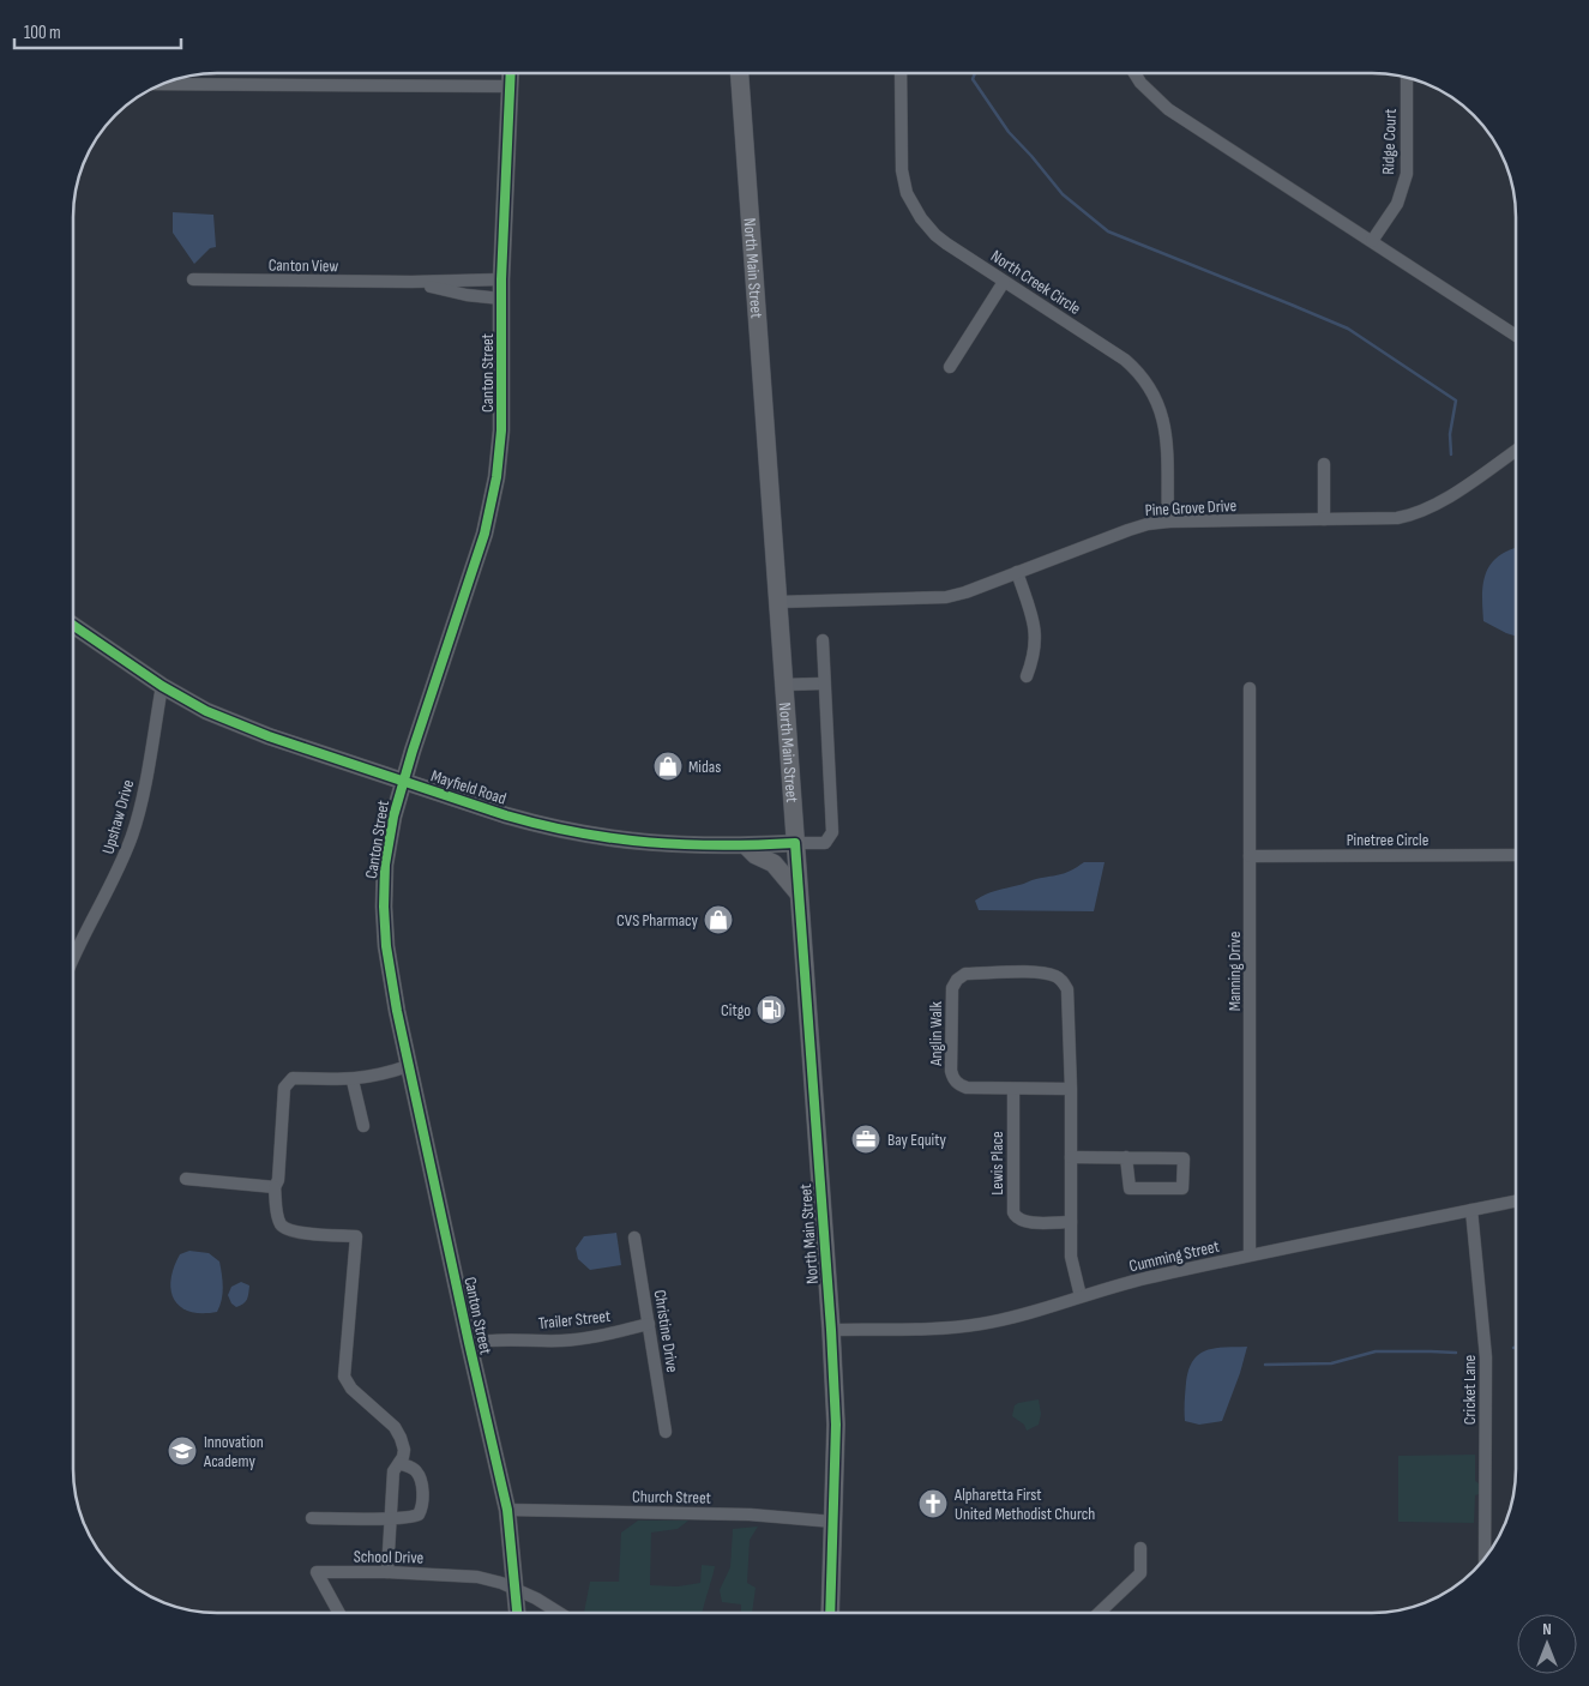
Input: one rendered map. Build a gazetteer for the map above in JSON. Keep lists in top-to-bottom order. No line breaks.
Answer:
{"streets":{"main road":["North Main Street"],"street":["Ridge Court","Canton View","North Creek Circle","Canton Street","Pine Grove Drive","Mayfield Road","Upshaw Drive","Pinetree Circle","Manning Drive","Anglin Walk","Lewis Place","Cumming Street","Trailer Street","Christine Drive","Cricket Lane","Church Street","School Drive"]},"crossings":[["Canton View","Canton Street"],["North Main Street","Pine Grove Drive"],["North Main Street","Mayfield Road"],["North Main Street","Cumming Street"],["North Main Street","Church Street"],["North Creek Circle","Pine Grove Drive"],["Canton Street","Mayfield Road"],["Canton Street","Trailer Street"],["Canton Street","Church Street"],["Canton Street","School Drive"],["Mayfield Road","Upshaw Drive"],["Pinetree Circle","Manning Drive"],["Manning Drive","Cumming Street"],["Anglin Walk","Lewis Place"],["Anglin Walk","Cumming Street"],["Cumming Street","Cricket Lane"],["Trailer Street","Christine Drive"]],"places":{"shop":["Midas","CVS Pharmacy"],"fuel station":["Citgo"],"office":["Bay Equity"],"school or university":["Innovation Academy"],"church":["Alpharetta First United Methodist Church"]},"scale_bar":"100 m","north":"top"}
